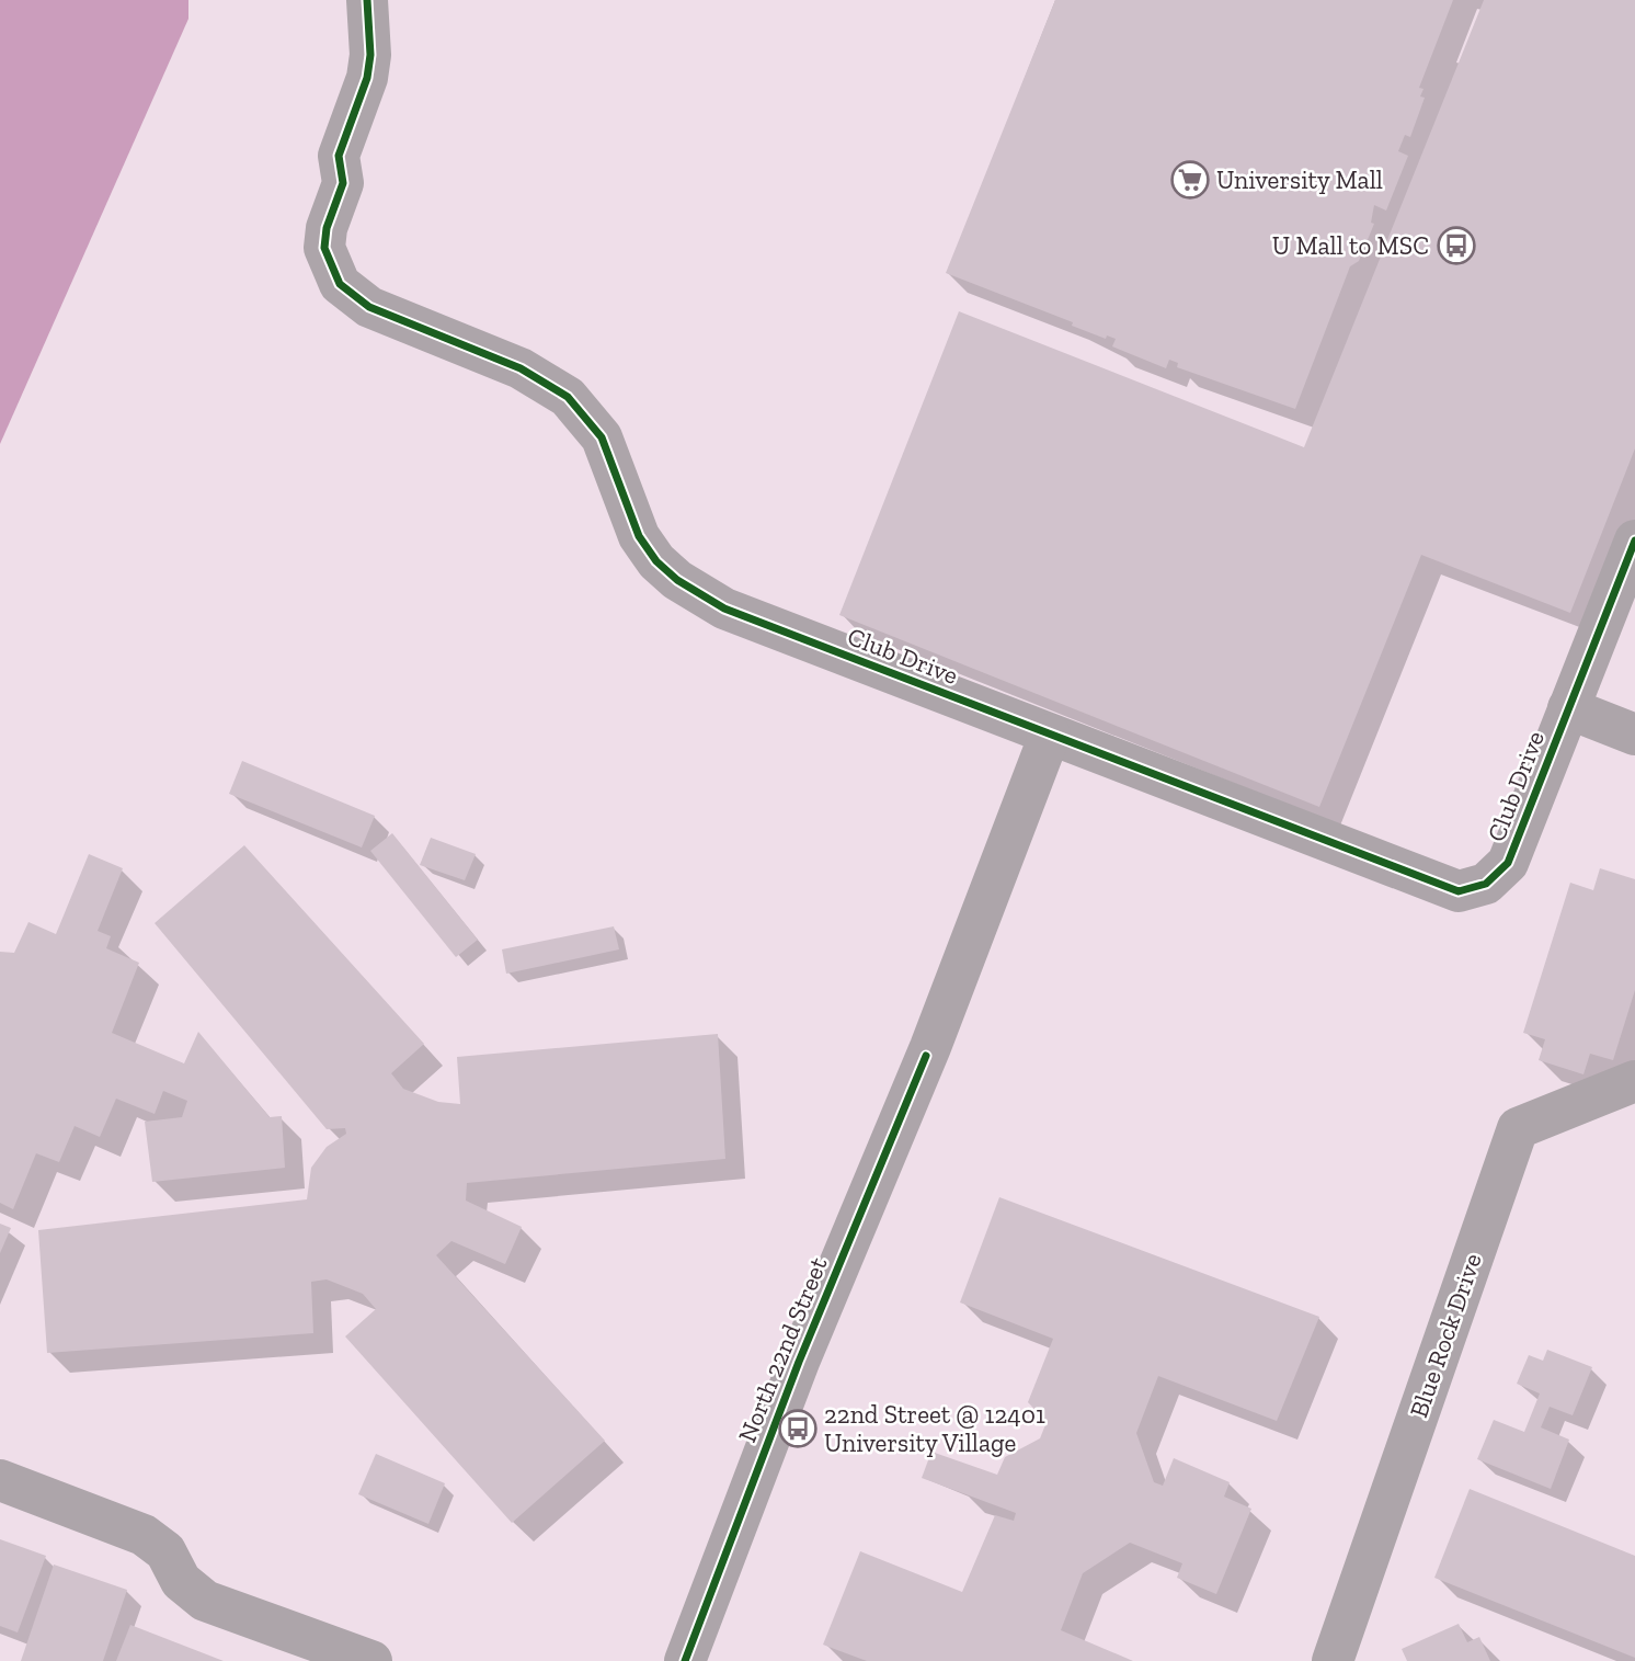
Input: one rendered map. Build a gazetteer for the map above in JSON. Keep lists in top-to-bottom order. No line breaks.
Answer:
{"streets":{"street":["Club Drive","Blue Rock Drive","North 22nd Street"]},"crossings":[["Club Drive","North 22nd Street"]],"places":{"supermarket":["University Mall"],"bus stop":["U Mall to MSC","22nd Street @ 12401 University Village"]}}
